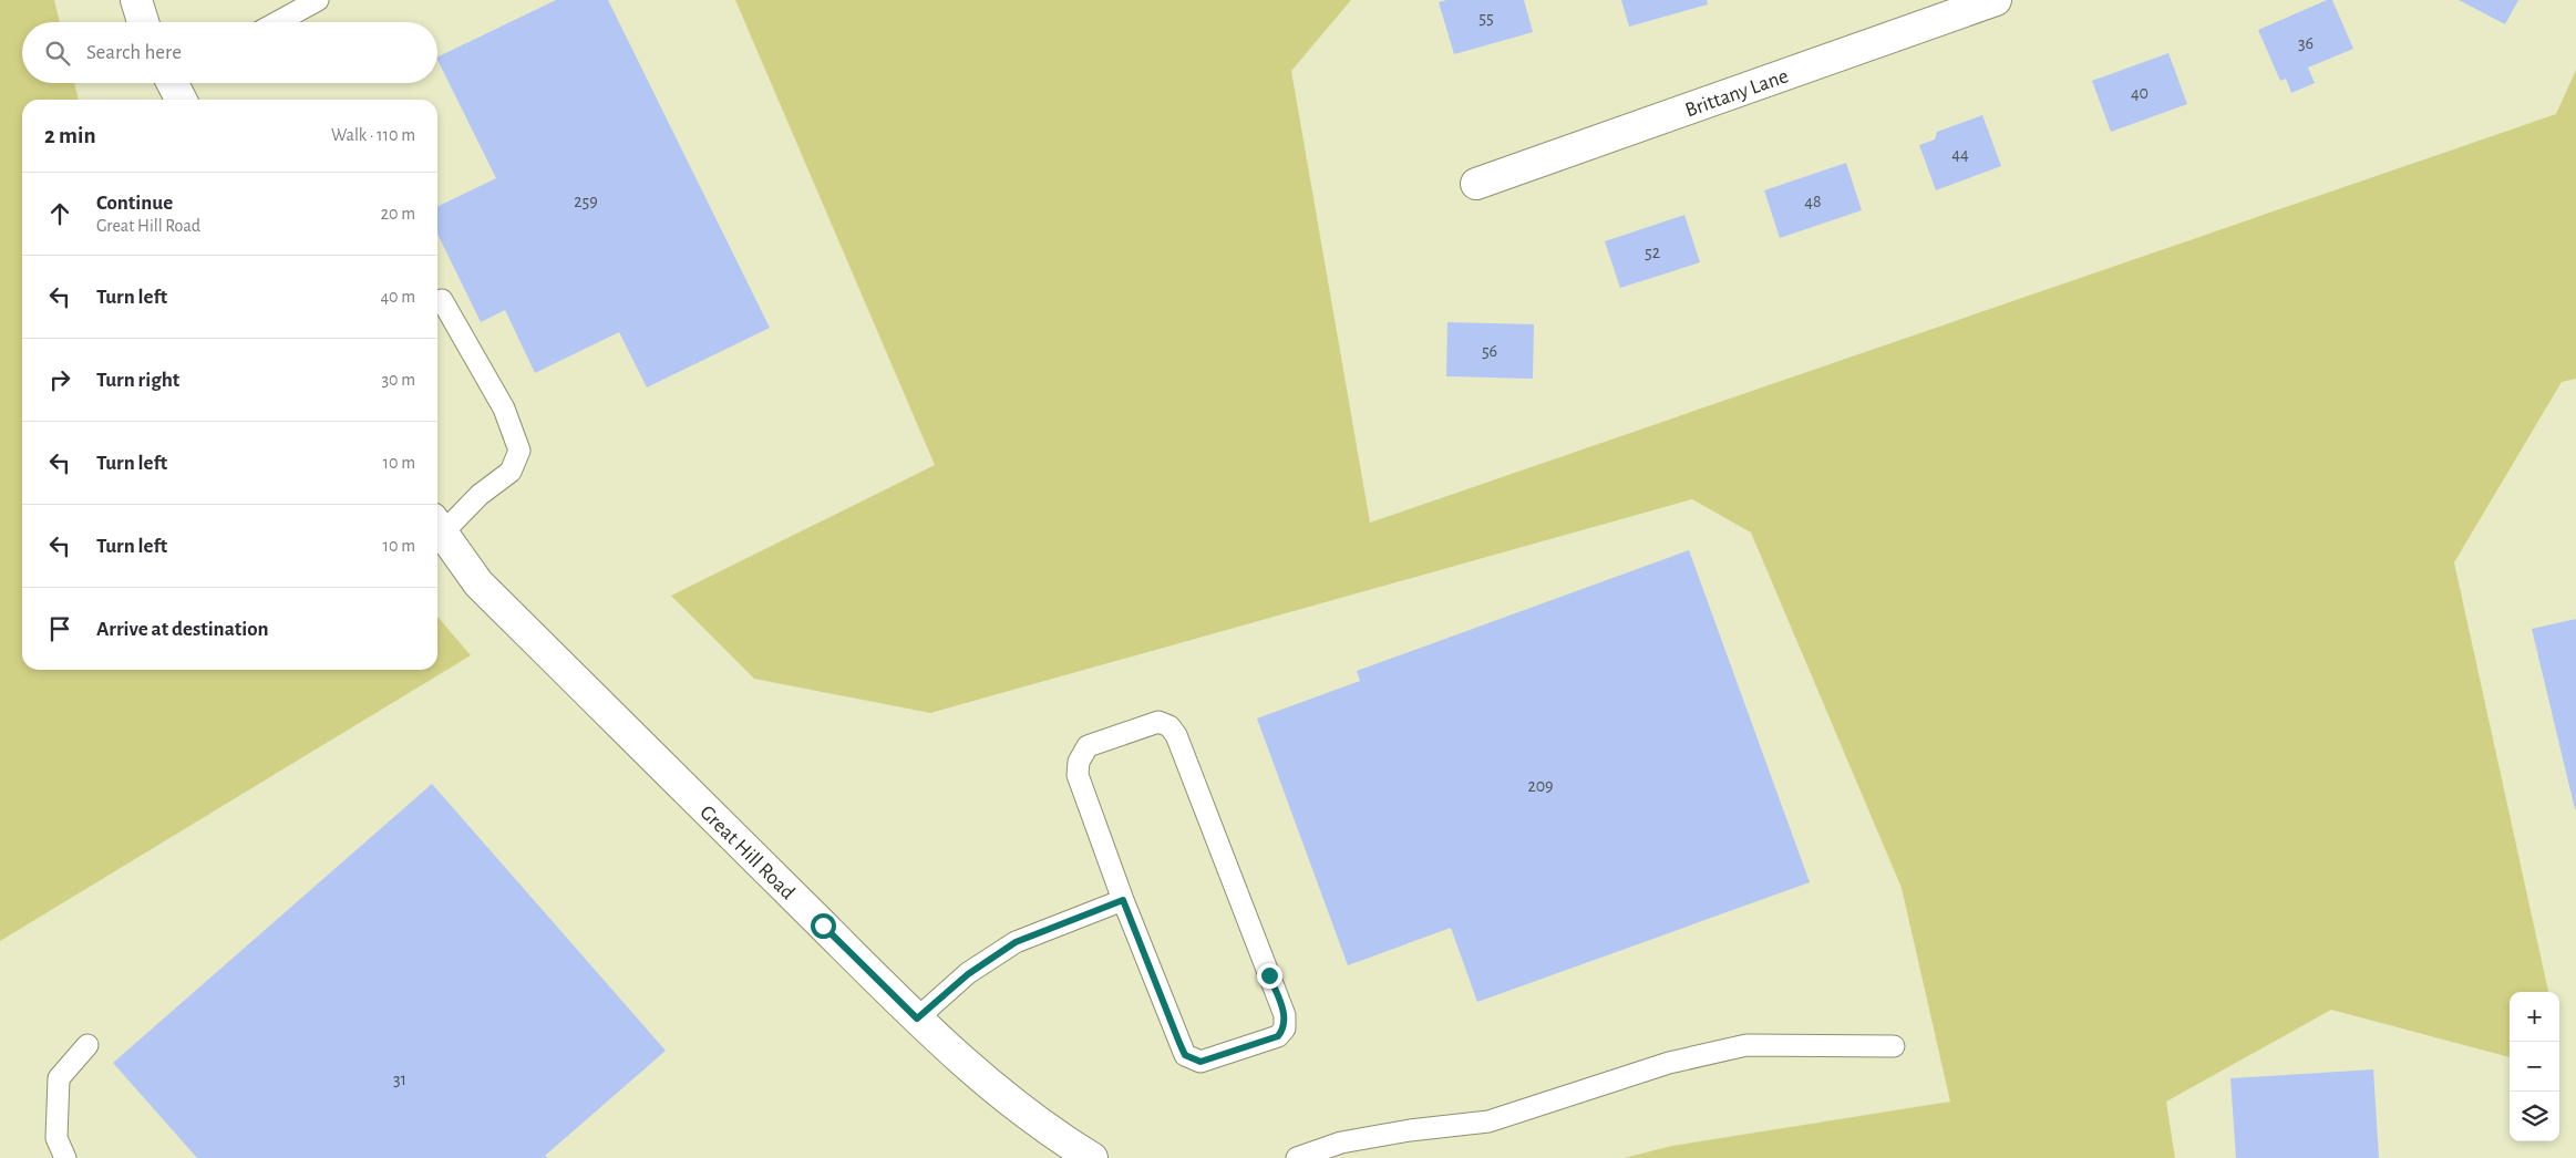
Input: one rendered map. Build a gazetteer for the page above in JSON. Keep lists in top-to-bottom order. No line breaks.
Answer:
{"streets":{"street":["Brittany Lane","Great Hill Road"]},"house_numbers":["55","36","40","44","259","48","52","56","209","31"],"page":{"search":"Search here","heading":["2 min","Walk · 110 m"],"list":[["Continue","Great Hill Road","20 m"],["Turn left","40 m"],["Turn right","30 m"],["Turn left","10 m"],["Turn left","10 m"],"Arrive at destination"],"map_buttons":["+","−"]}}
